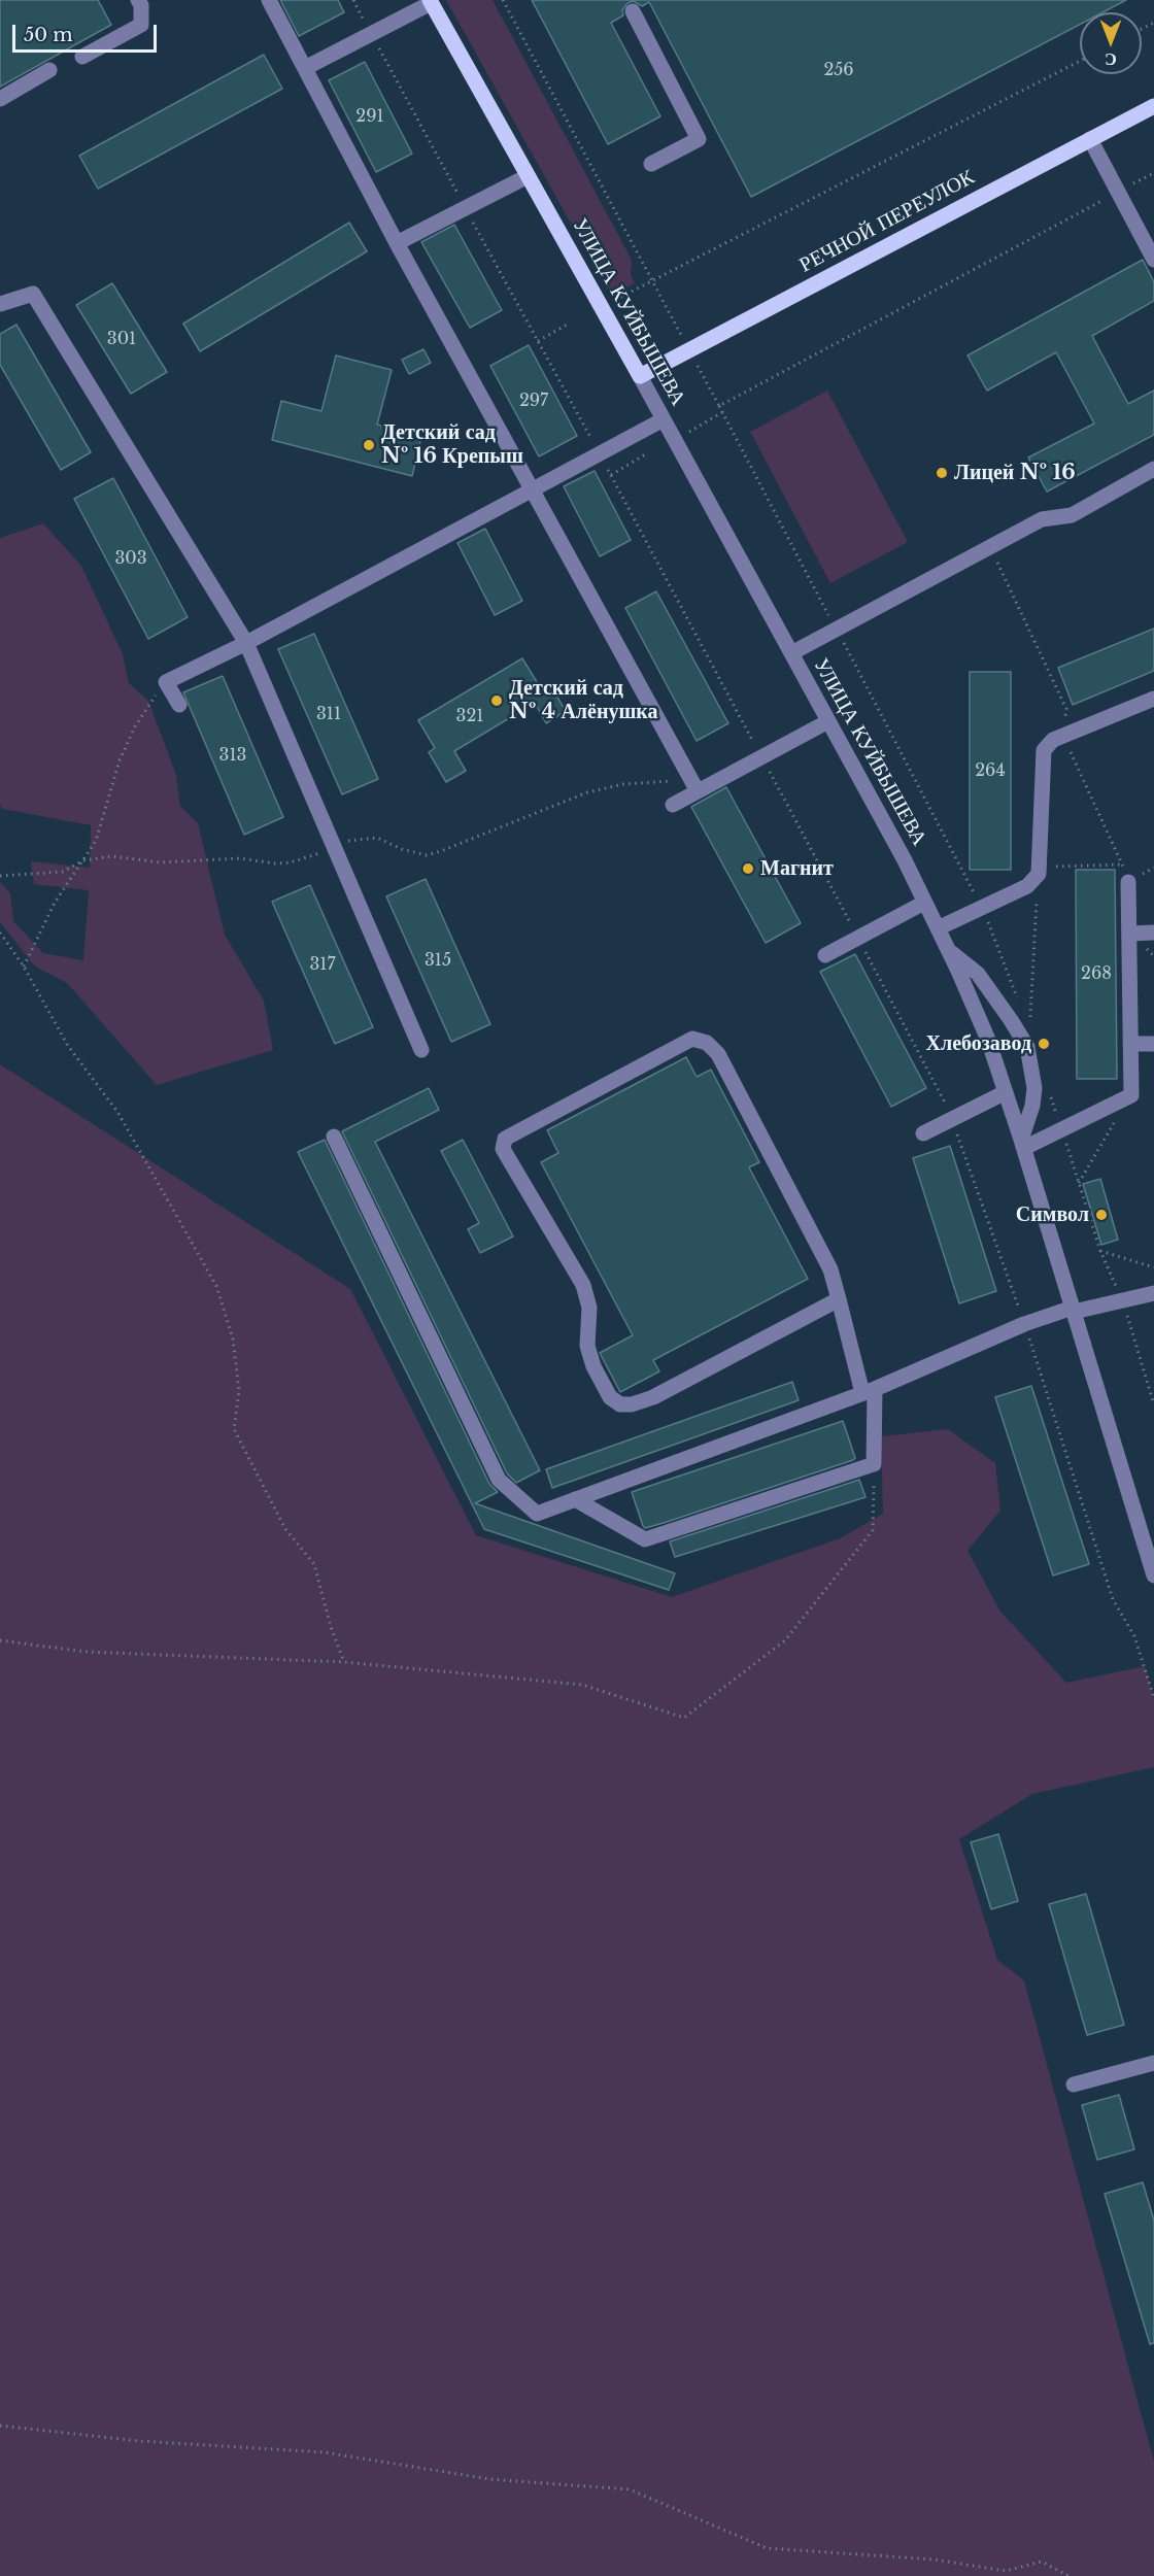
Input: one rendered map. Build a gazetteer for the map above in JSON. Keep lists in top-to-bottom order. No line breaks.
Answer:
{"streets":{"main road":["РЕЧНОЙ ПЕРЕУЛОК","УЛИЦА КУЙБЫШЕВА"]},"crossings":[["РЕЧНОЙ ПЕРЕУЛОК","УЛИЦА КУЙБЫШЕВА"]],"places":["Детский сад № 16 Крепыш","Лицей № 16","Детский сад № 4 Алёнушка","Магнит","Хлебозавод","Символ"],"house_numbers":["256","291","301","297","303","311","321","313","264","315","317","268"],"scale_bar":"50 m","north":"bottom"}
